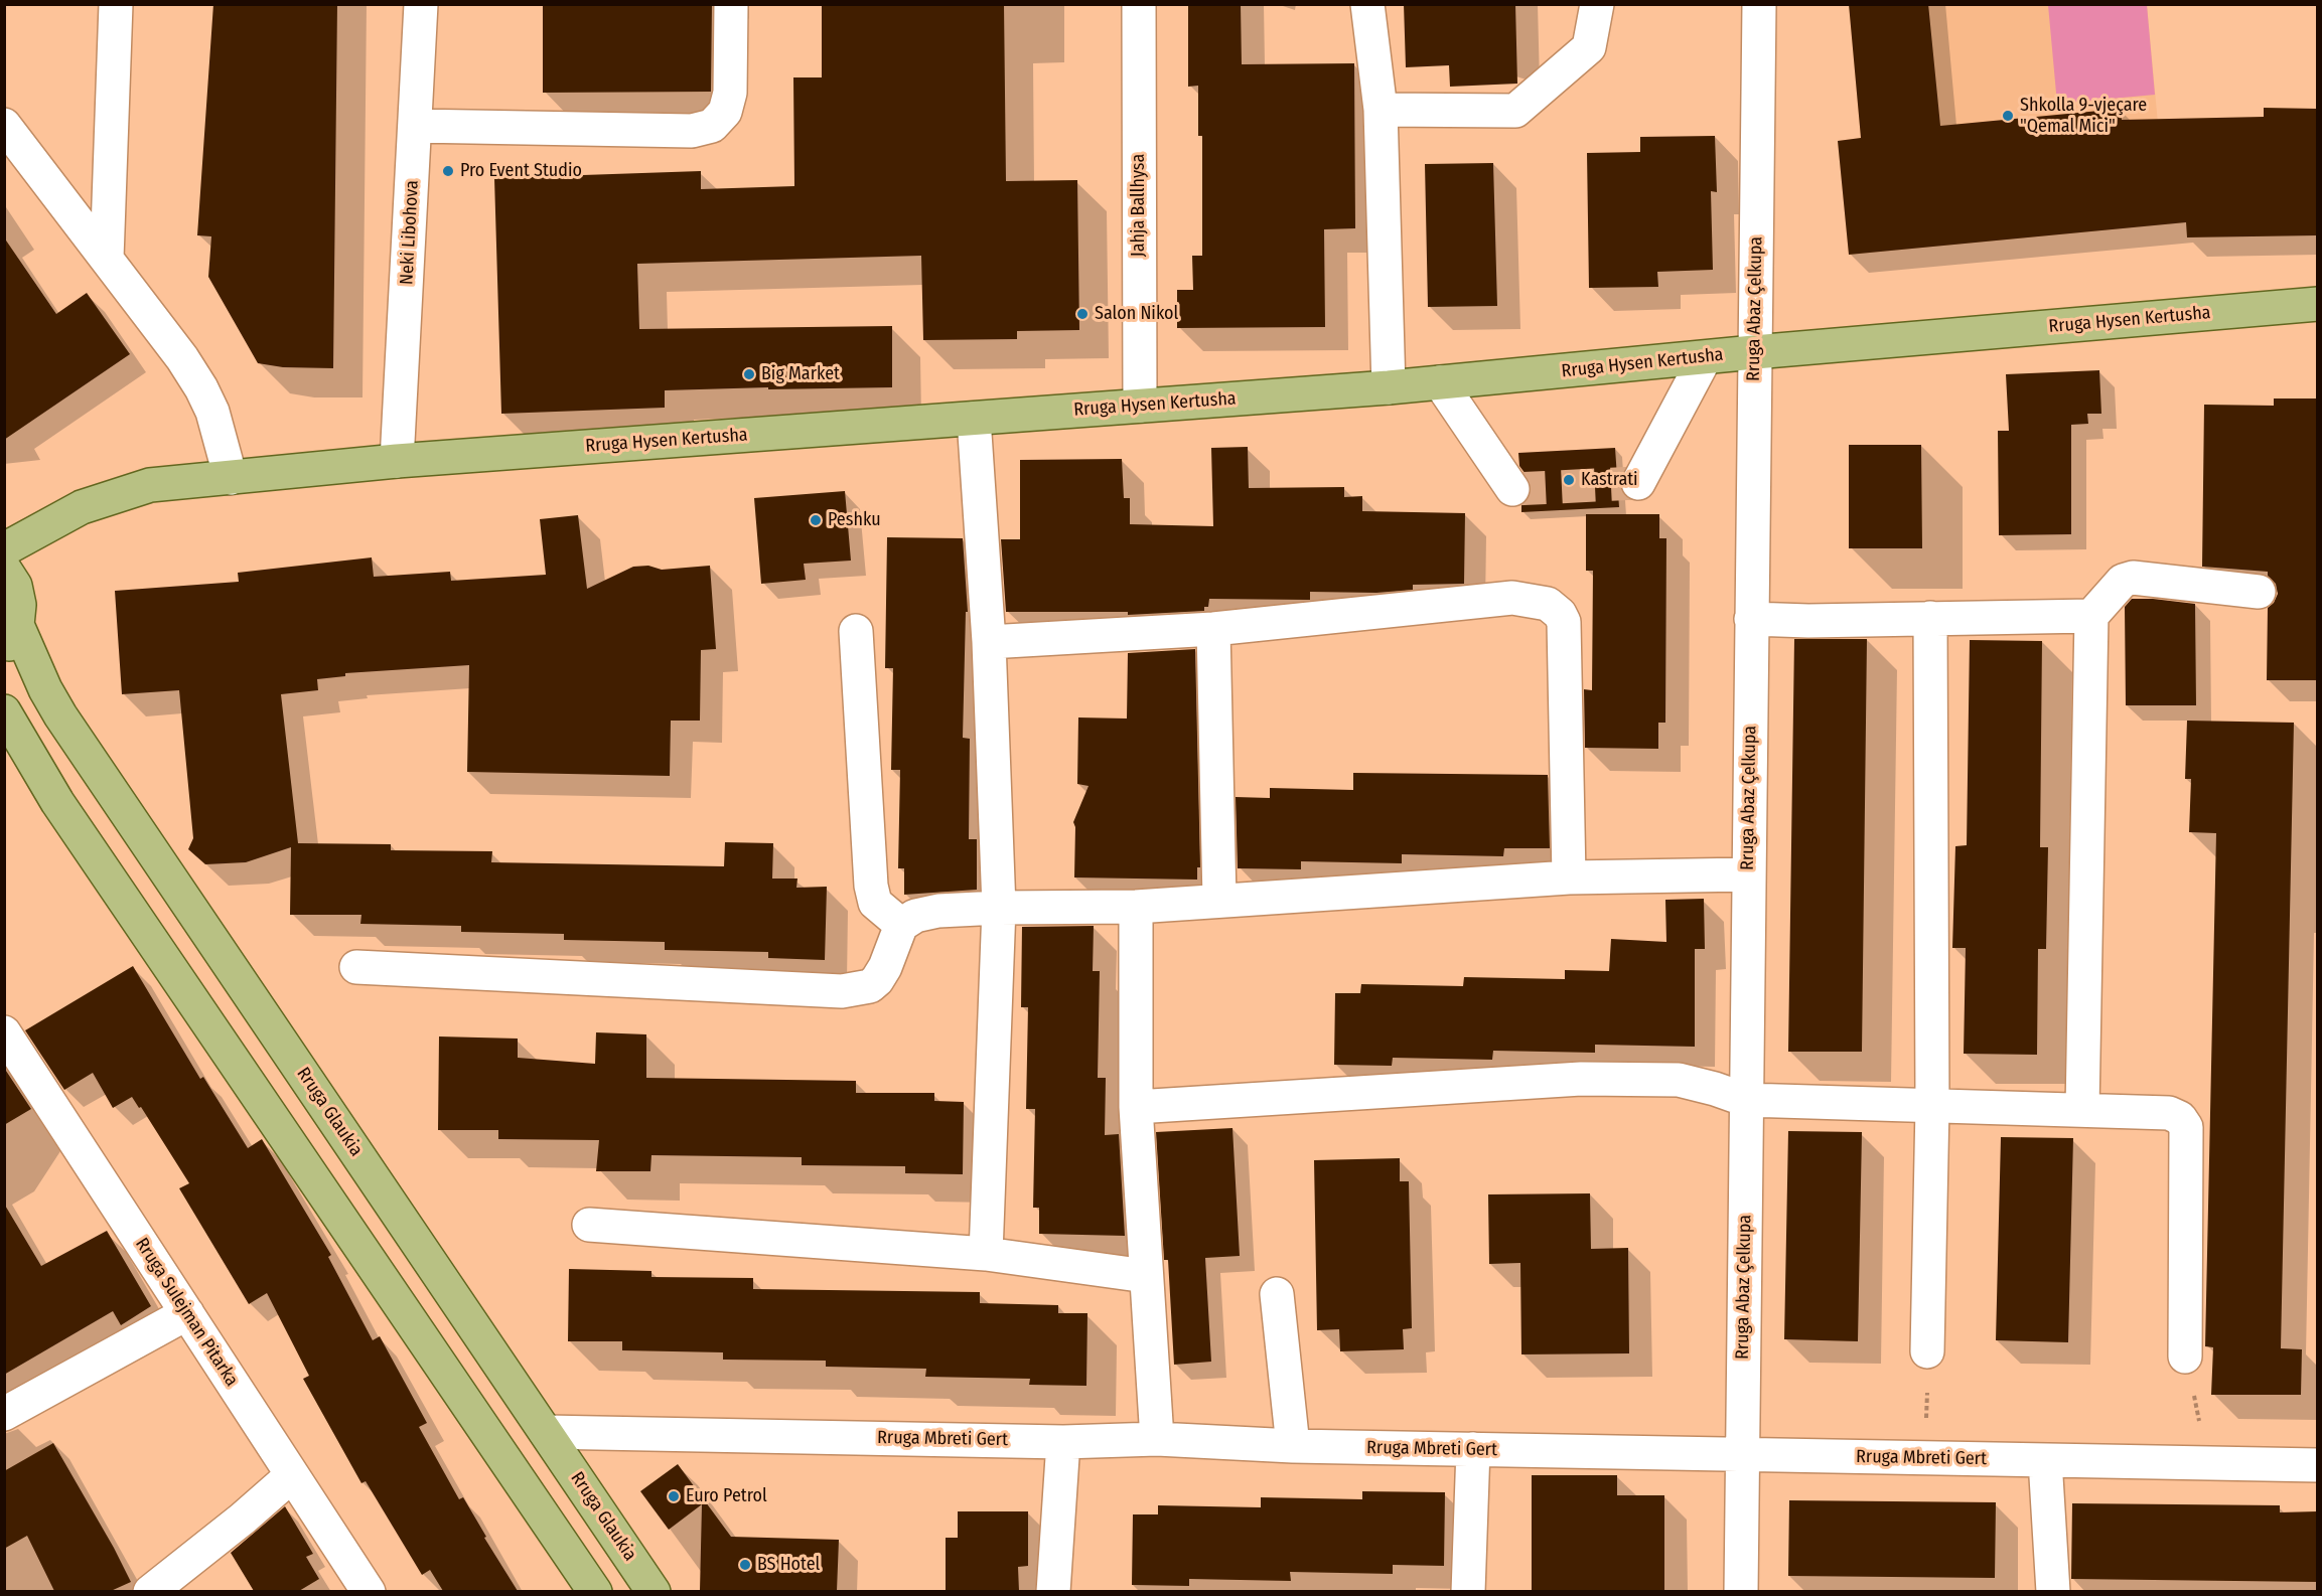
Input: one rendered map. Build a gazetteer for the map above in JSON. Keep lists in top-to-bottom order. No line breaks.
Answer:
{"streets":{"main road":["Rruga Hysen Kertusha","Rruga Glaukia"],"street":["Jahja Ballhysa","Neki Libohova","Rruga Abaz Çelkupa","Rruga Sulejman Pitarka","Rruga Mbreti Gert"]},"crossings":[["Jahja Ballhysa","Rruga Hysen Kertusha"],["Neki Libohova","Rruga Hysen Kertusha"],["Rruga Abaz Çelkupa","Rruga Hysen Kertusha"],["Rruga Abaz Çelkupa","Rruga Mbreti Gert"],["Rruga Glaukia","Rruga Mbreti Gert"]],"places":["Shkolla 9-vjeçare \"Qemal Mici\"","Pro Event Studio","Salon Nikol","Big Market","Kastrati","Peshku","Euro Petrol","BS Hotel"]}
